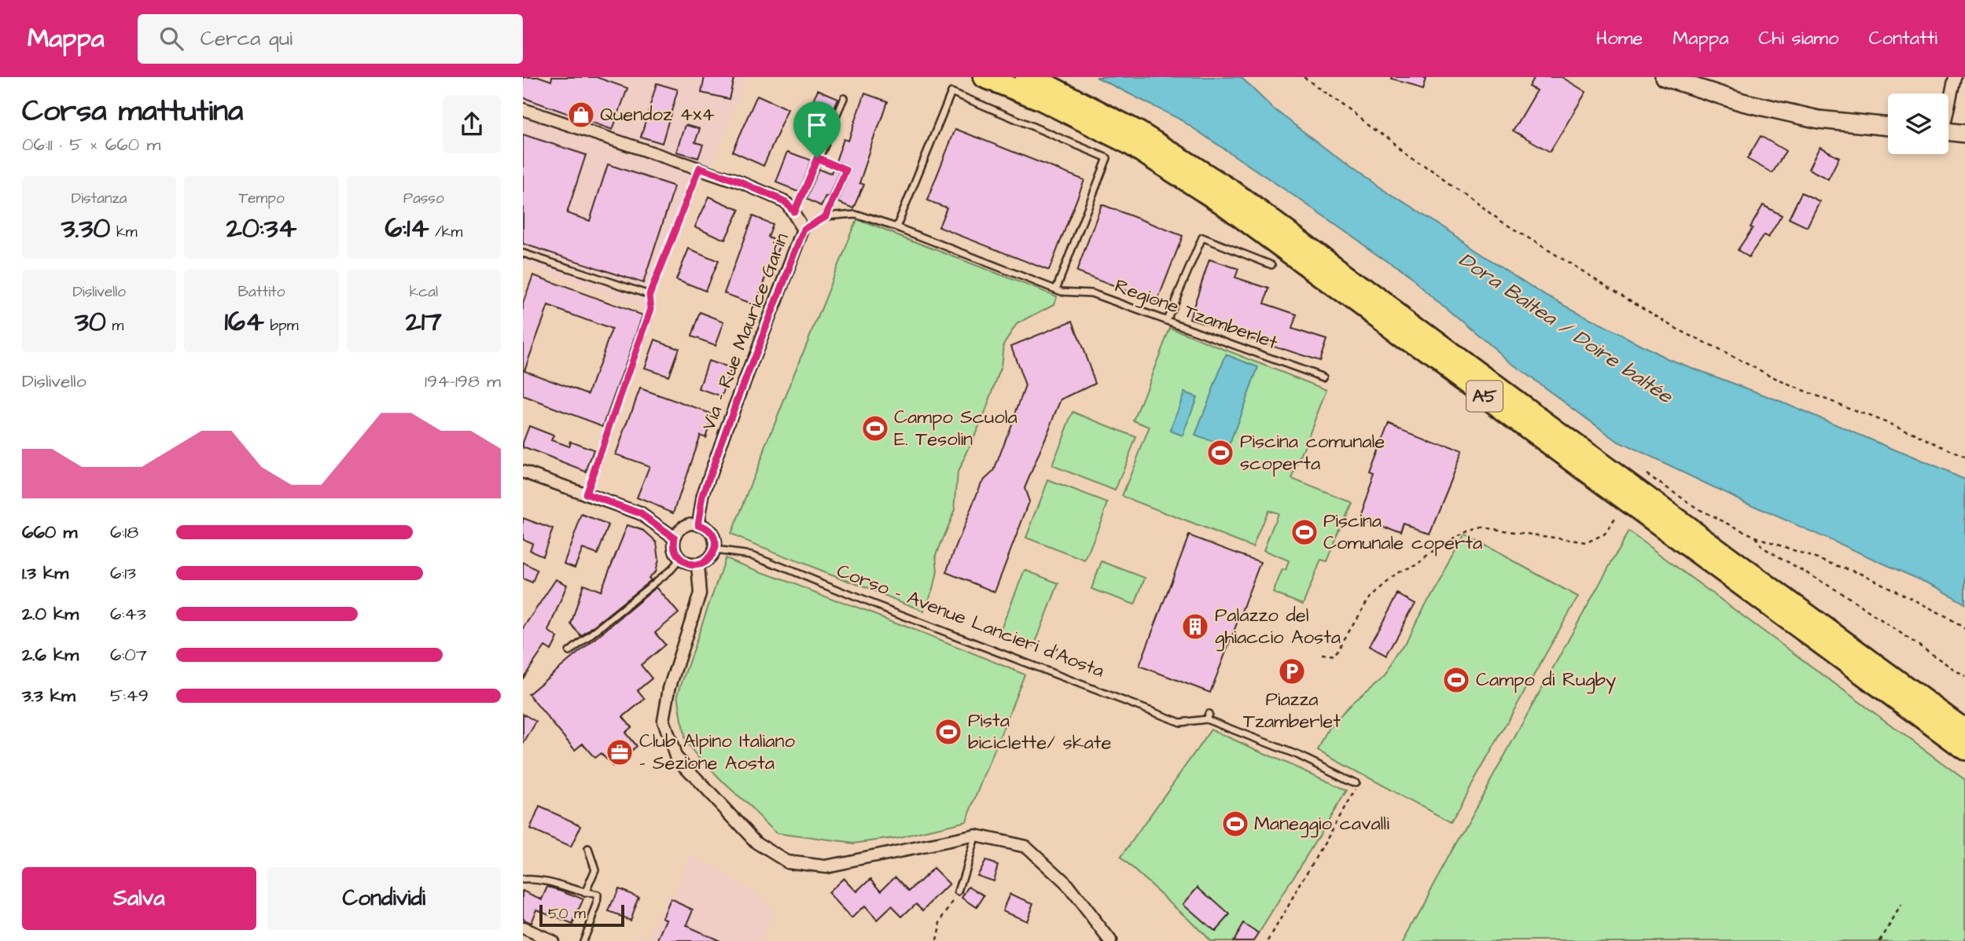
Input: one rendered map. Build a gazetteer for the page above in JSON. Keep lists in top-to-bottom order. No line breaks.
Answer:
{"streets":{"highway":["A5"],"street":["Via - Rue Maurice Garin"],"lane":["Regione Tzamberlet","Corso - Avenue Lancieri d'Aosta"]},"crossings":[["Regione Tzamberlet","Via - Rue Maurice Garin"],["Via - Rue Maurice Garin","Corso - Avenue Lancieri d'Aosta"]],"water":["Dora Baltea / Doire baltée"],"places":{"shop":["Quendoz 4x4"],"sports":["Campo Scuola E. Tesolin","Piscina comunale scoperta","Piscina Comunale coperta","Campo di Rugby","Pista biciclette/ skate","Maneggio cavalli"],"building":["Palazzo del ghiaccio Aosta"],"parking":["Piazza Tzamberlet"],"office":["Club Alpino Italiano - Sezione Aosta"]},"scale_bar":"50 m","page":{"header":"Mappa","search":"Cerca qui","nav":["Home","Mappa","Chi siamo","Contatti"],"heading":["Corsa mattutina","06:11 · 5 × 660 m"],"stats":[["Distanza","3.30 km"],["Tempo","20:34"],["Passo","6:14 /km"],["Dislivello","30 m"],["Battito","164 bpm"],["kcal","217"]],"chart":["Dislivello","194–198 m"],"list":[{"name":"660 m","note":"6:18"},{"name":"1.3 km","note":"6:13"},{"name":"2.0 km","note":"6:43"},{"name":"2.6 km","note":"6:07"},{"name":"3.3 km","note":"5:49"}],"buttons":["Salva","Condividi"],"scale":"50 m"}}
